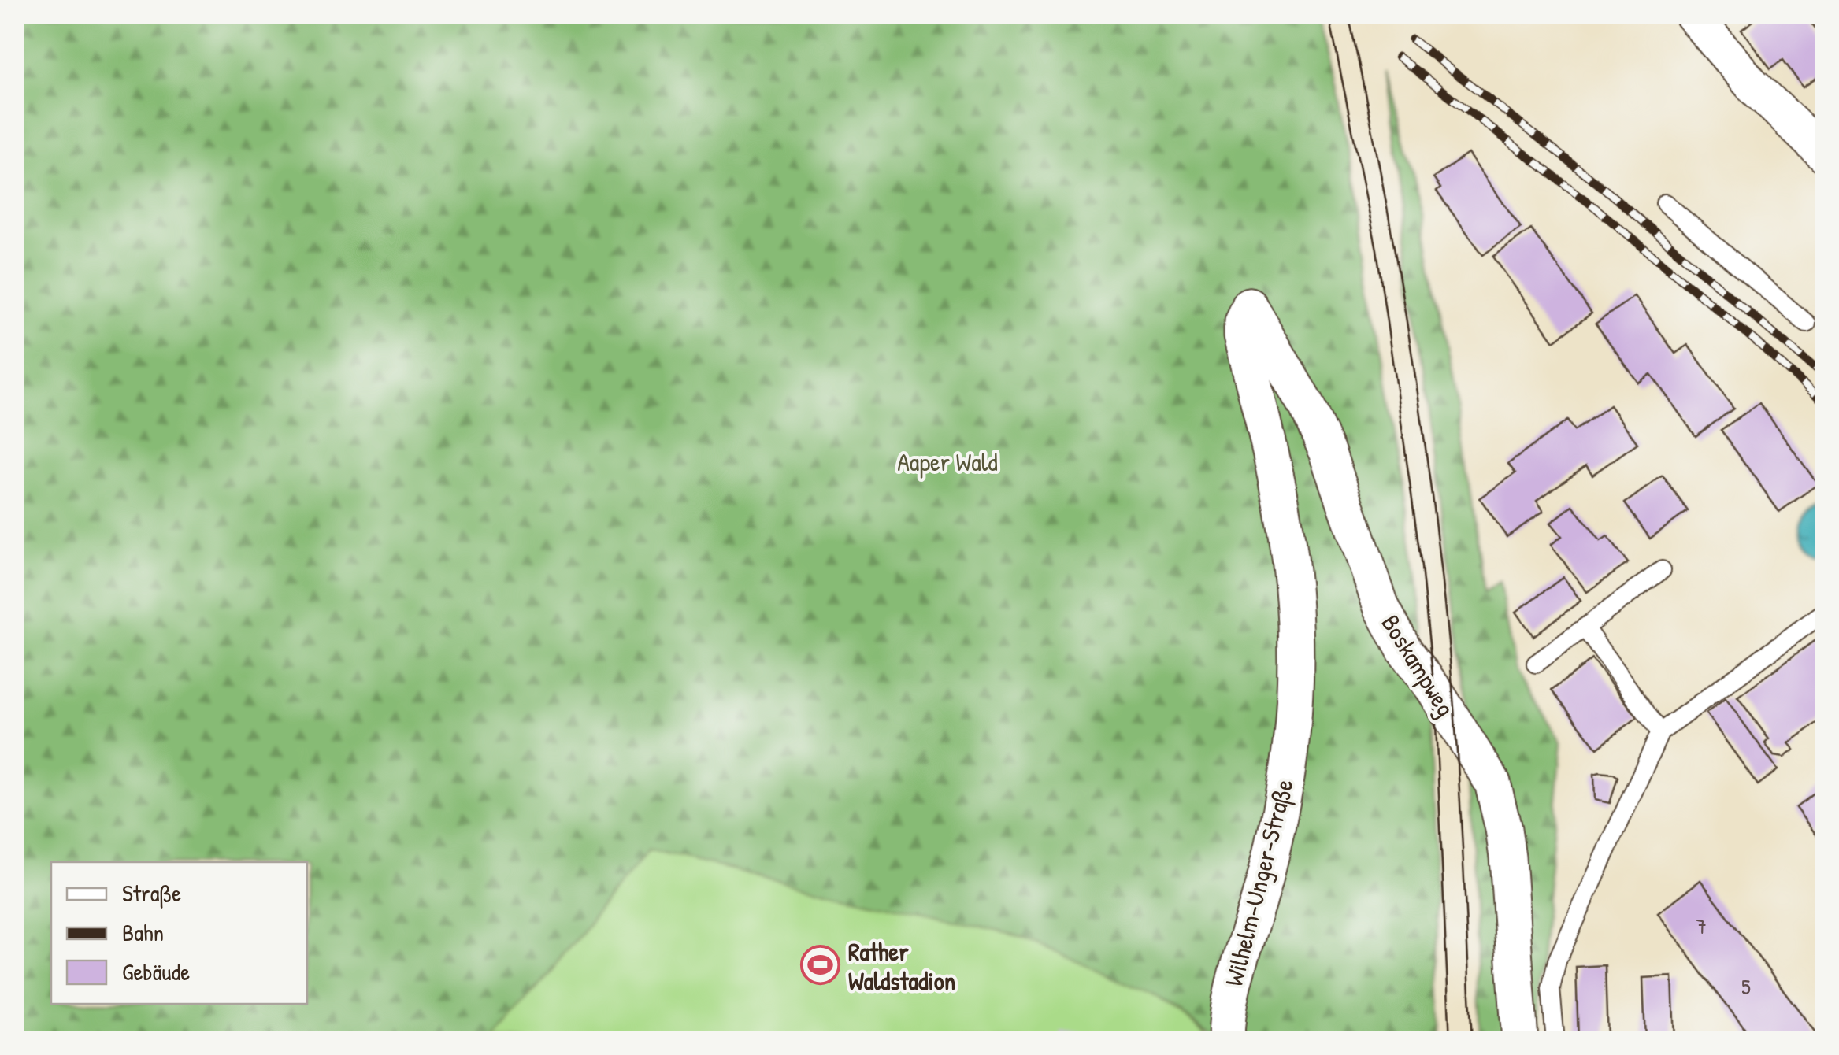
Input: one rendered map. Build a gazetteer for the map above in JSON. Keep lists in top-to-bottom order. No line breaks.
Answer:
{"streets":{"street":["Boskampweg","Wilhelm-Unger-Straße"]},"crossings":[["Boskampweg","Wilhelm-Unger-Straße"]],"parks":["Aaper Wald"],"places":{"sports":["Rather Waldstadion"]},"house_numbers":["7","5"],"legend":["Straße","Bahn","Gebäude"]}
